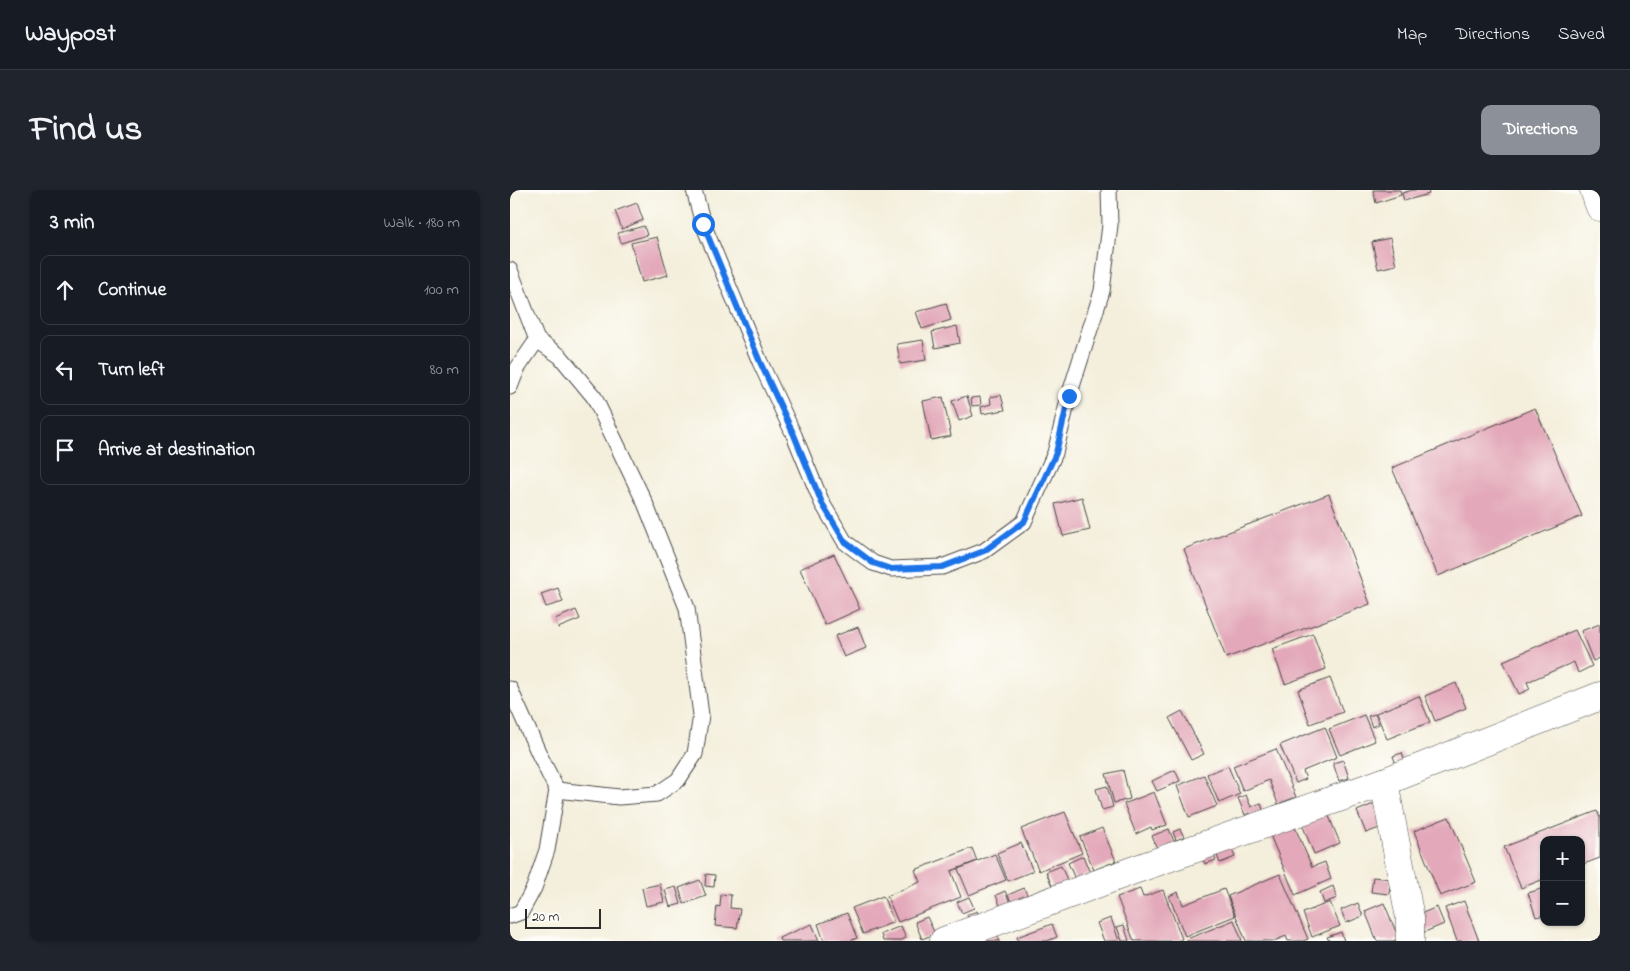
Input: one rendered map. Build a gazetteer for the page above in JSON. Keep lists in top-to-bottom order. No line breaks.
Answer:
{"scale_bar":"20 m","page":{"header":"Waypost","nav":["Map","Directions","Saved"],"title":"Find us","buttons":"Directions","heading":["3 min","Walk · 180 m"],"list":[["Continue","100 m"],["Turn left","80 m"],"Arrive at destination"],"map_buttons":["+","−"],"scale":"20 m"}}
